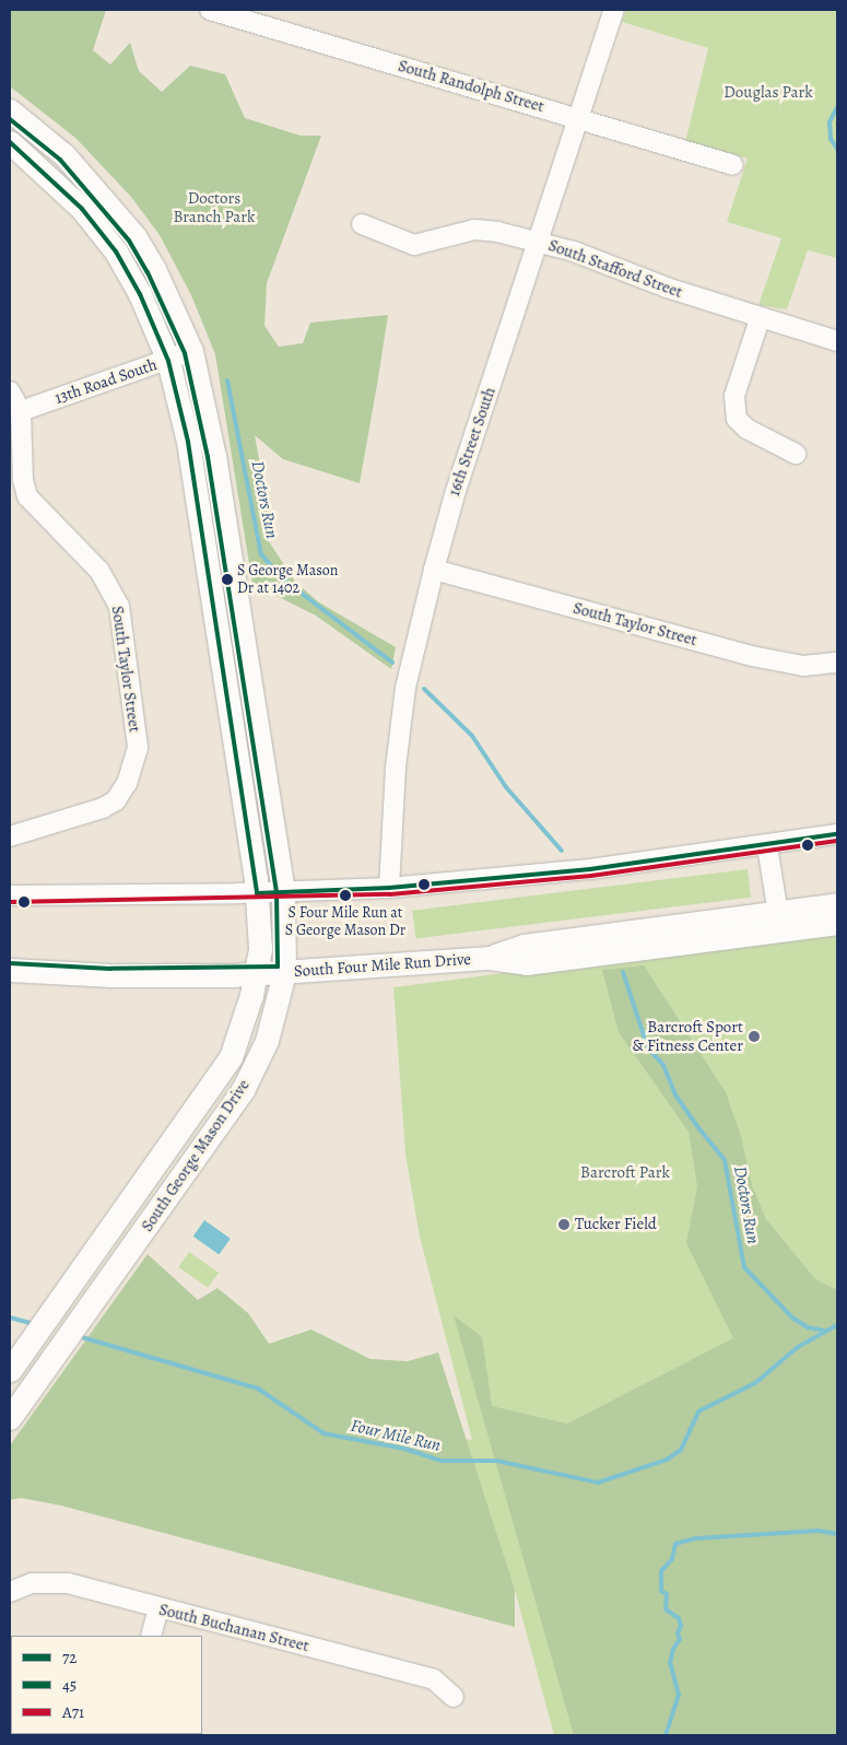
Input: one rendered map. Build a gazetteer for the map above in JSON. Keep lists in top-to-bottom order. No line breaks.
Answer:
{"streets":{"main road":["South Four Mile Run Drive","South George Mason Drive"],"street":["South Randolph Street","South Stafford Street","13th Road South","16th Street South","South Taylor Street","South Buchanan Street"]},"crossings":[["South Randolph Street","16th Street South"],["South Stafford Street","16th Street South"],["13th Road South","South Taylor Street"],["13th Road South","South George Mason Drive"],["16th Street South","South Taylor Street"],["South Four Mile Run Drive","South George Mason Drive"]],"water":["Doctors Run","Four Mile Run"],"parks":["Douglas Park","Doctors Branch Park","Barcroft Park"],"places":["S George Mason Dr at 1402","S Four Mile Run at S George Mason Dr","Barcroft Sport & Fitness Center","Tucker Field"],"lines":["transit line 45","transit line 72","transit line A71"],"legend":["72","45","A71"]}
